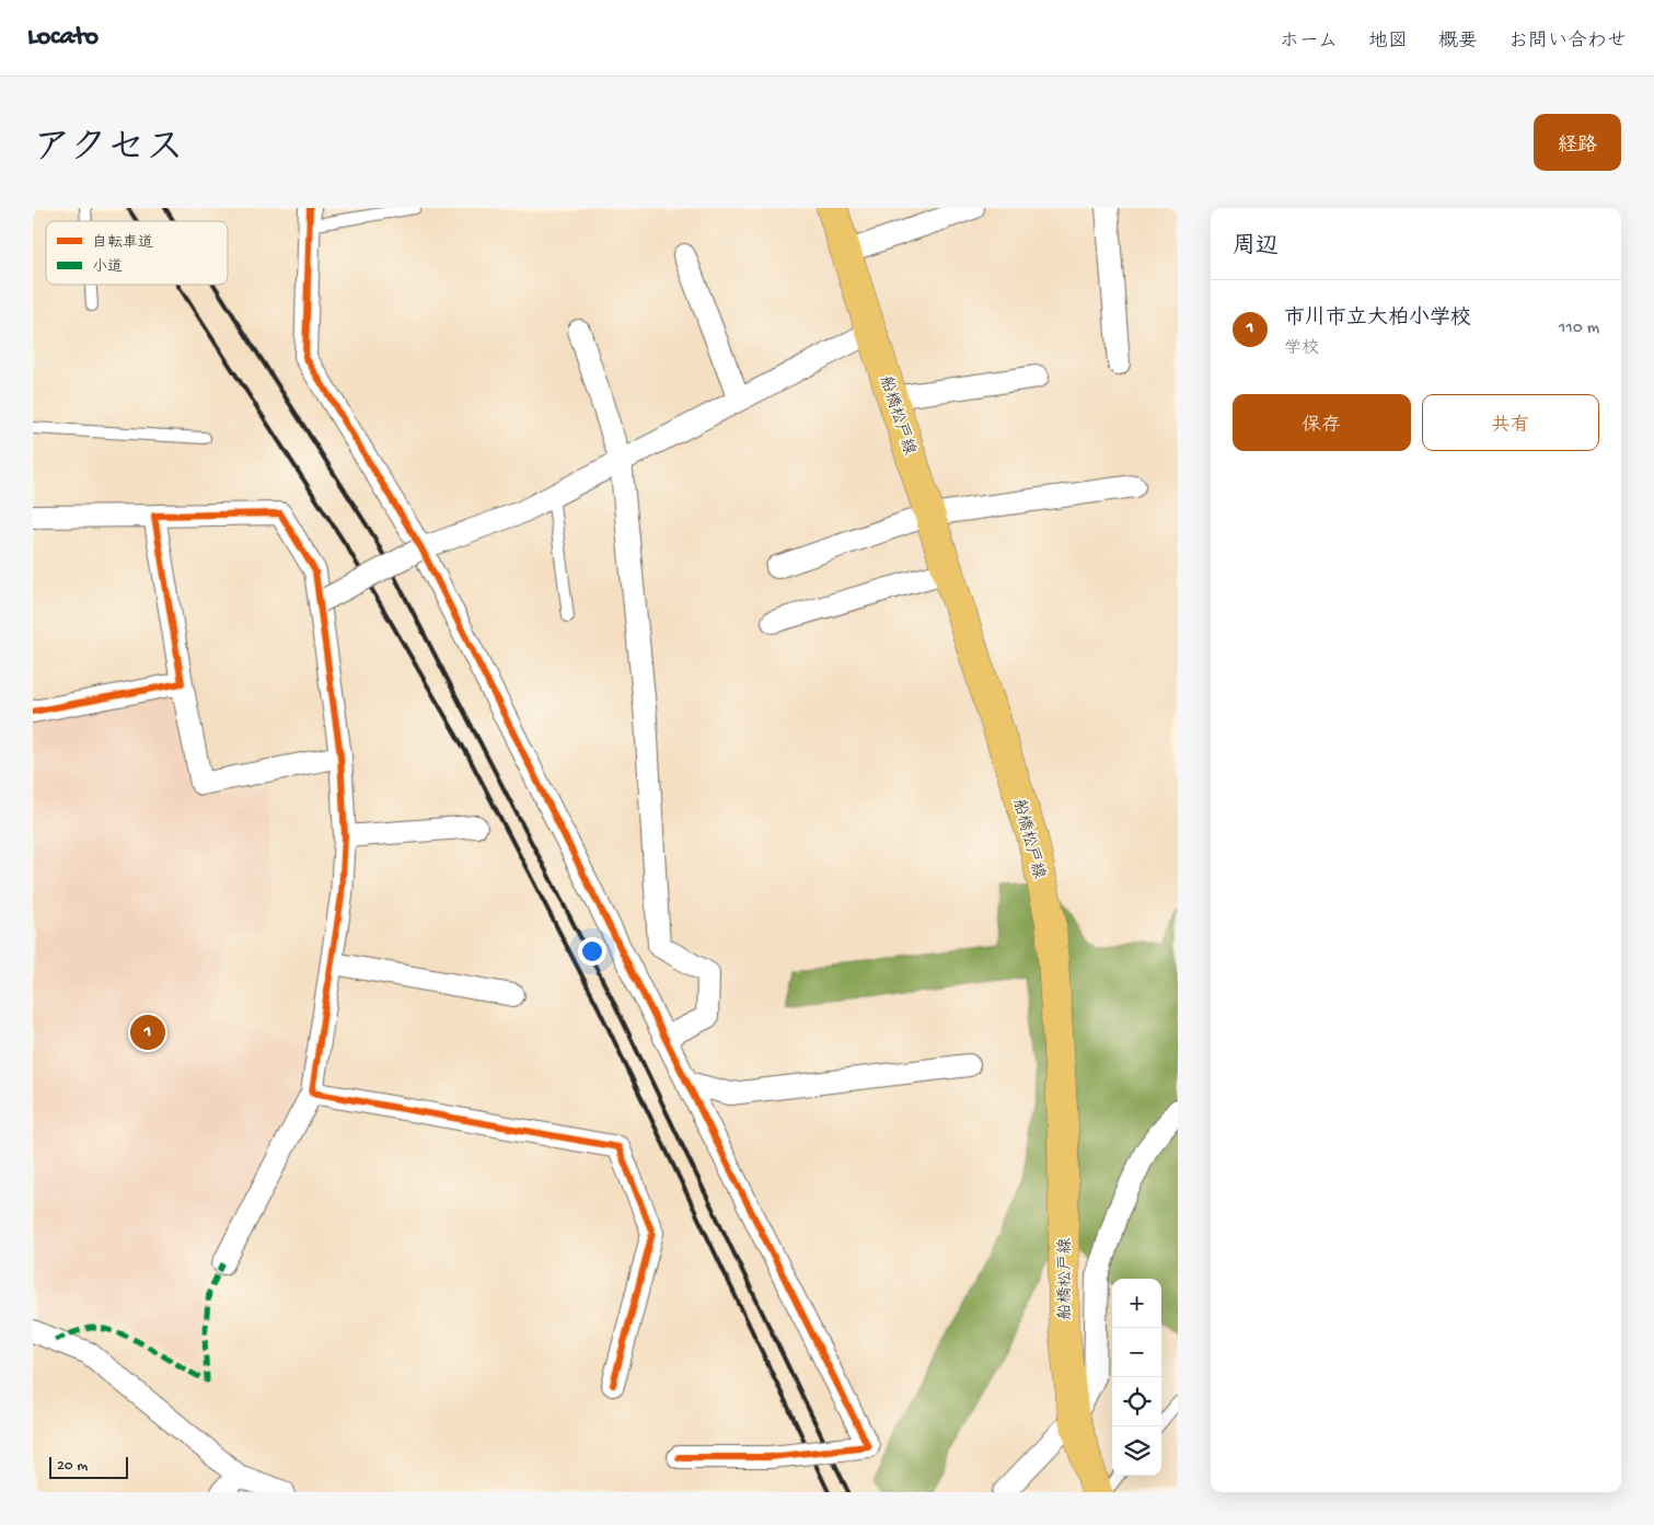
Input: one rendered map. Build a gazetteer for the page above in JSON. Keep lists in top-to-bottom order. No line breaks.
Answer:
{"streets":{"main road":["船橋松戸線"]},"legend":["自転車道","小道"],"scale_bar":"20 m","page":{"header":"Locato","nav":["ホーム","地図","概要","お問い合わせ"],"title":"アクセス","buttons":["経路",["保存","共有"]],"heading":"周辺","list":[{"mark":"1","name":"市川市立大柏小学校","note":"学校","value":"110 m"}],"pins":"1","map_buttons":["+","−"],"scale":"20 m"}}
